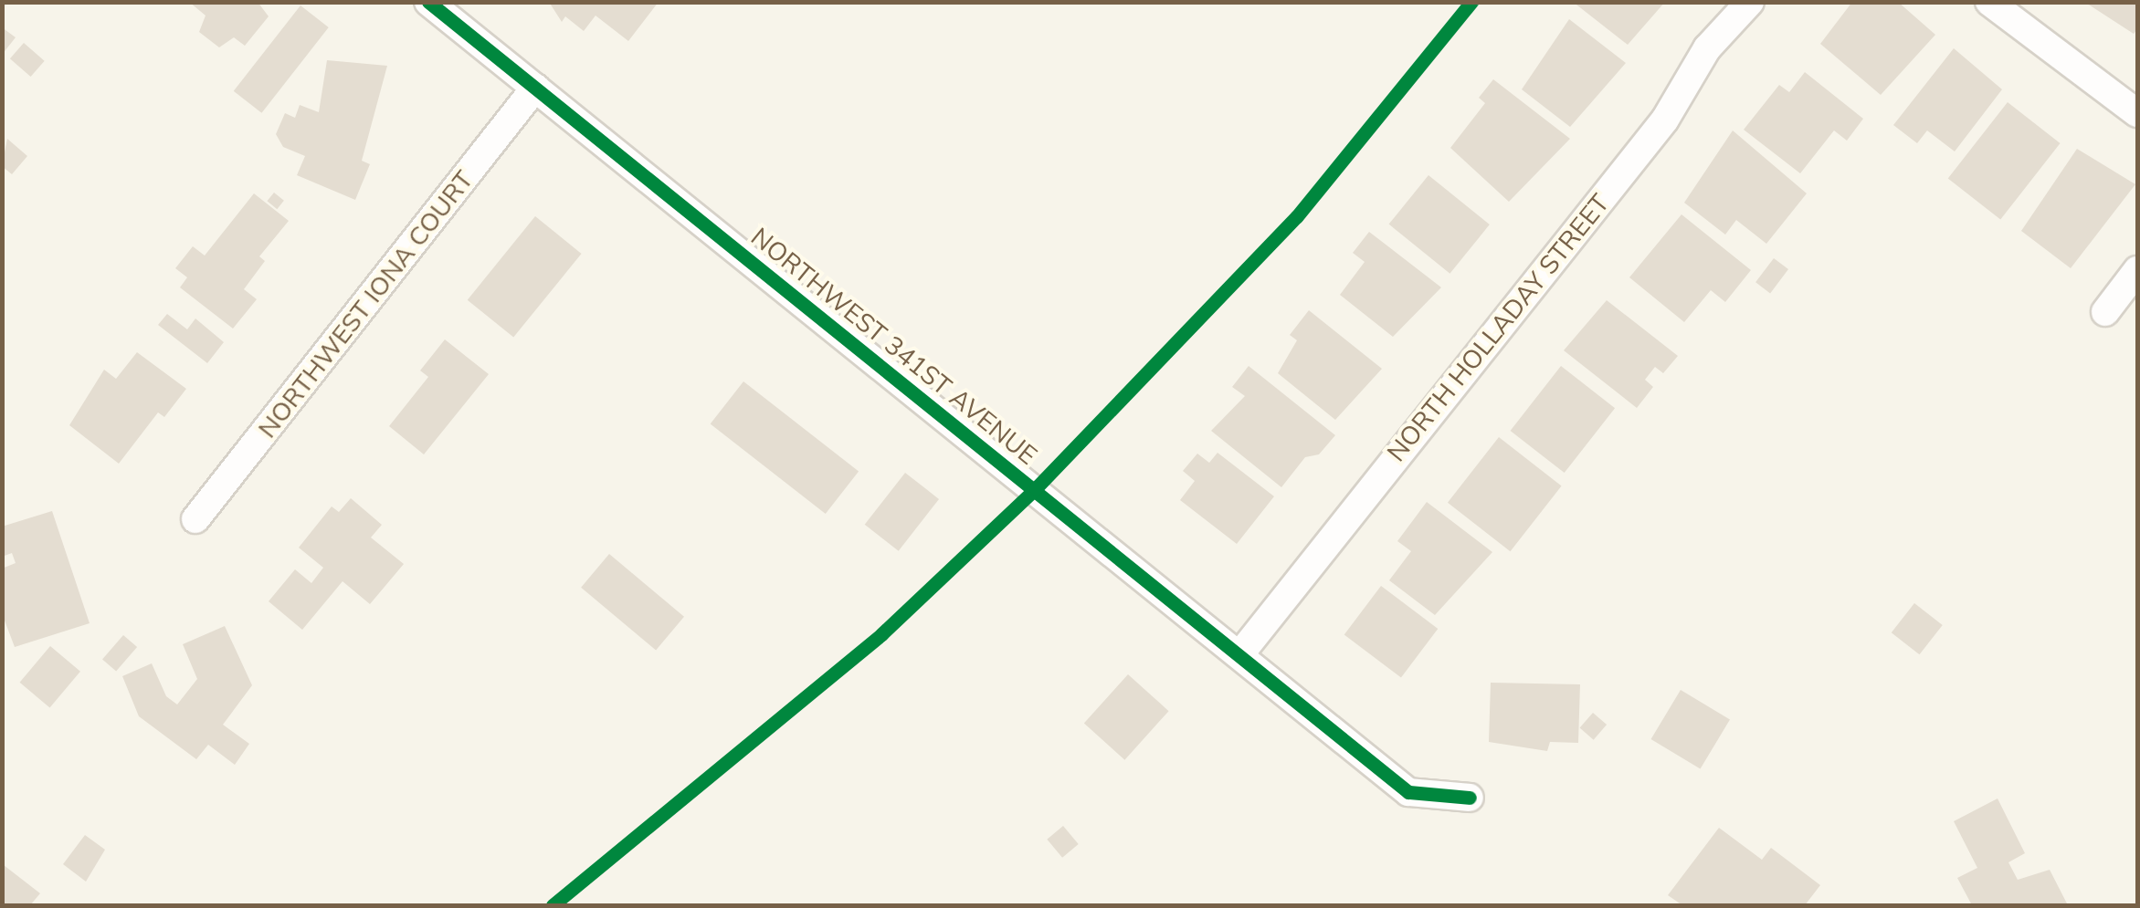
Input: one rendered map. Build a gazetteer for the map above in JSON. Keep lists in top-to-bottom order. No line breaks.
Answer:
{"streets":{"street":["NORTHWEST IONA COURT","NORTH HOLLADAY STREET","NORTHWEST 341ST AVENUE"]},"crossings":[["NORTHWEST IONA COURT","NORTHWEST 341ST AVENUE"],["NORTH HOLLADAY STREET","NORTHWEST 341ST AVENUE"]]}
